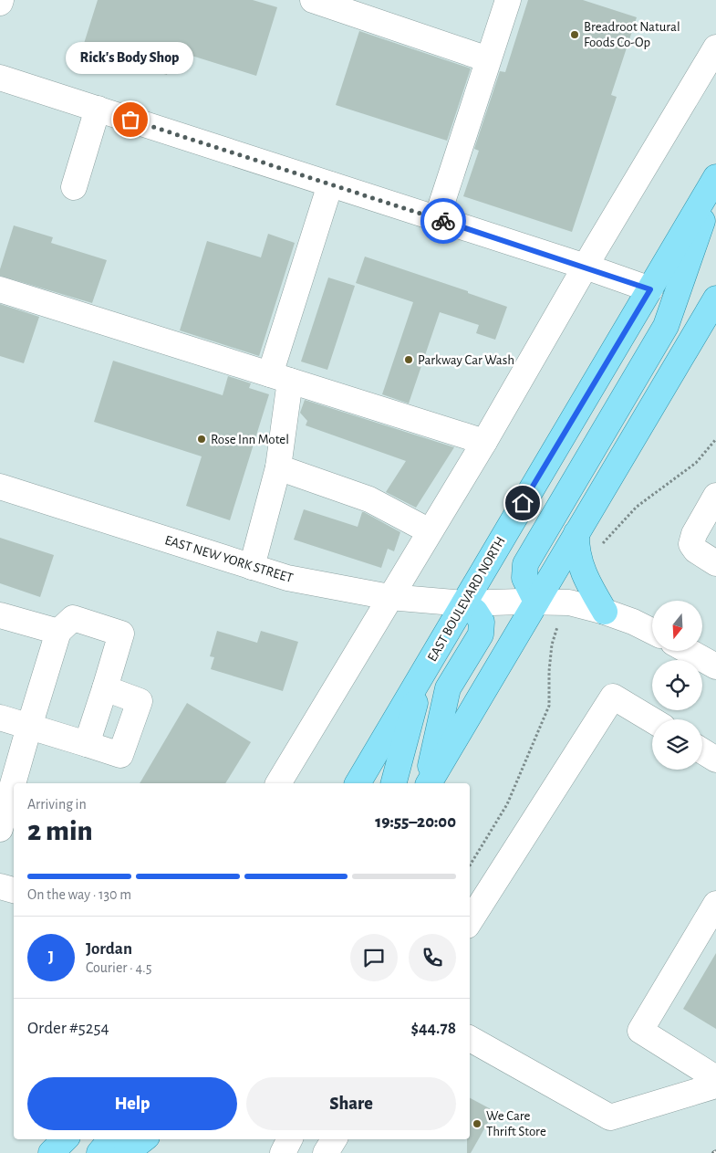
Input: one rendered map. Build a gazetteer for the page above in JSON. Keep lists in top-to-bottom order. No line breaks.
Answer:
{"streets":{"main road":["EAST BOULEVARD NORTH"],"street":["EAST NEW YORK STREET"]},"crossings":[["EAST NEW YORK STREET","EAST BOULEVARD NORTH"]],"places":["Breadroot Natural Foods Co-Op","Rick's Body Shop","Parkway Car Wash","Rose Inn Motel","We Care Thrift Store"],"north":"bottom","page":{"bubble":"Rick's Body Shop","heading":["2 min","Arriving in","19:55–20:00"],"panel":["Jordan","Courier · 4.5","Order #5254","$44.78"],"bar":"On the way · 130 m","round":"J","buttons":["Help","Share"]}}
